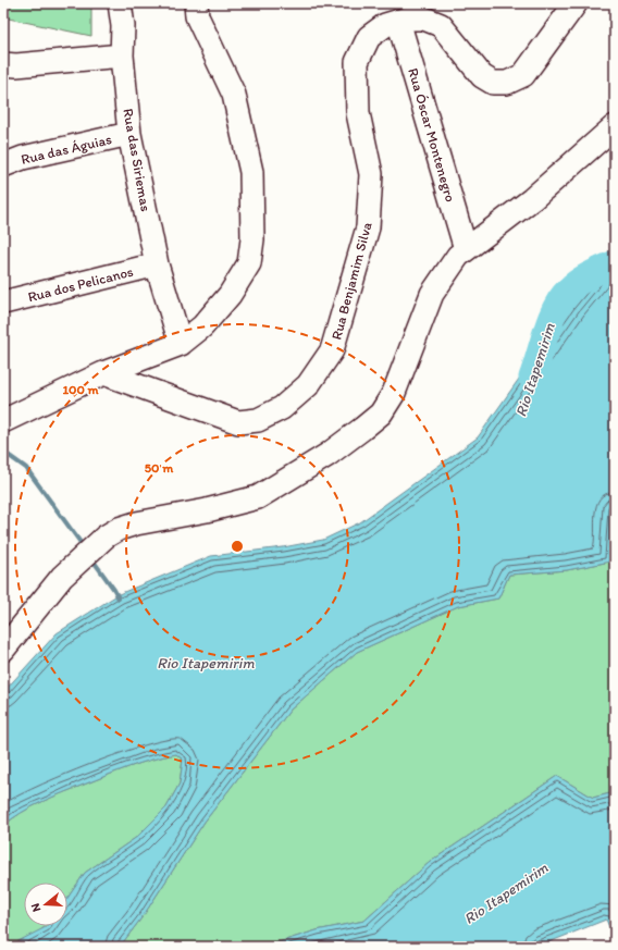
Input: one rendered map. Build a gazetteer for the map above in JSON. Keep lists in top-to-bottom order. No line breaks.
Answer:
{"streets":{"street":["Rua Óscar Montenegro","Rua das Águias","Rua das Siriemas","Rua Benjamim Silva","Rua dos Pelicanos"]},"crossings":[["Rua Óscar Montenegro","Rua Benjamim Silva"],["Rua das Águias","Rua das Siriemas"],["Rua das Siriemas","Rua dos Pelicanos"]],"water":["Rio Itapemirim"],"north":"left","rings":["100 m","50 m"]}
